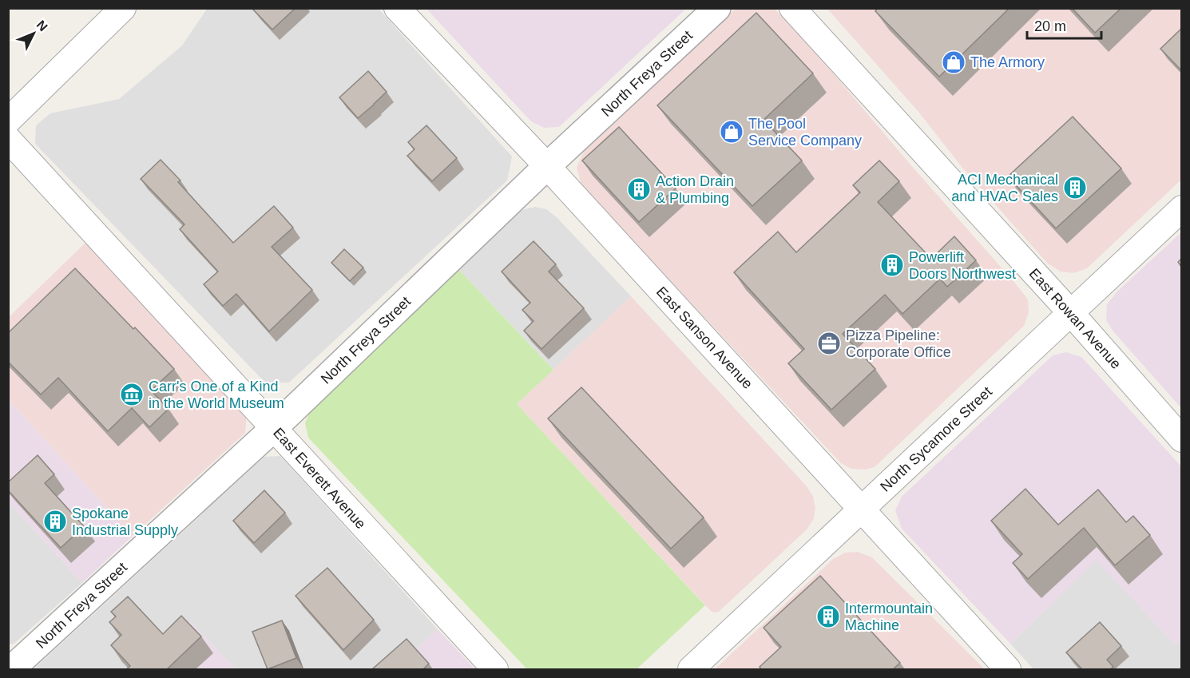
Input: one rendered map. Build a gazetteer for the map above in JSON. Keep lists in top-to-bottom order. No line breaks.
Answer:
{"streets":{"street":["North Freya Street","East Rowan Avenue","East Sanson Avenue","North Sycamore Street","East Everett Avenue"]},"crossings":[["North Freya Street","East Sanson Avenue"],["North Freya Street","East Everett Avenue"],["East Rowan Avenue","North Sycamore Street"],["East Sanson Avenue","North Sycamore Street"]],"places":{"shop":["The Armory","The Pool Service Company"],"building":["ACI Mechanical and HVAC Sales","Action Drain & Plumbing","Powerlift Doors Northwest","Spokane Industrial Supply","Intermountain Machine"],"office":["Pizza Pipeline: Corporate Office"],"museum":["Carr's One of a Kind in the World Museum"]},"scale_bar":"20 m","north":"top right"}
